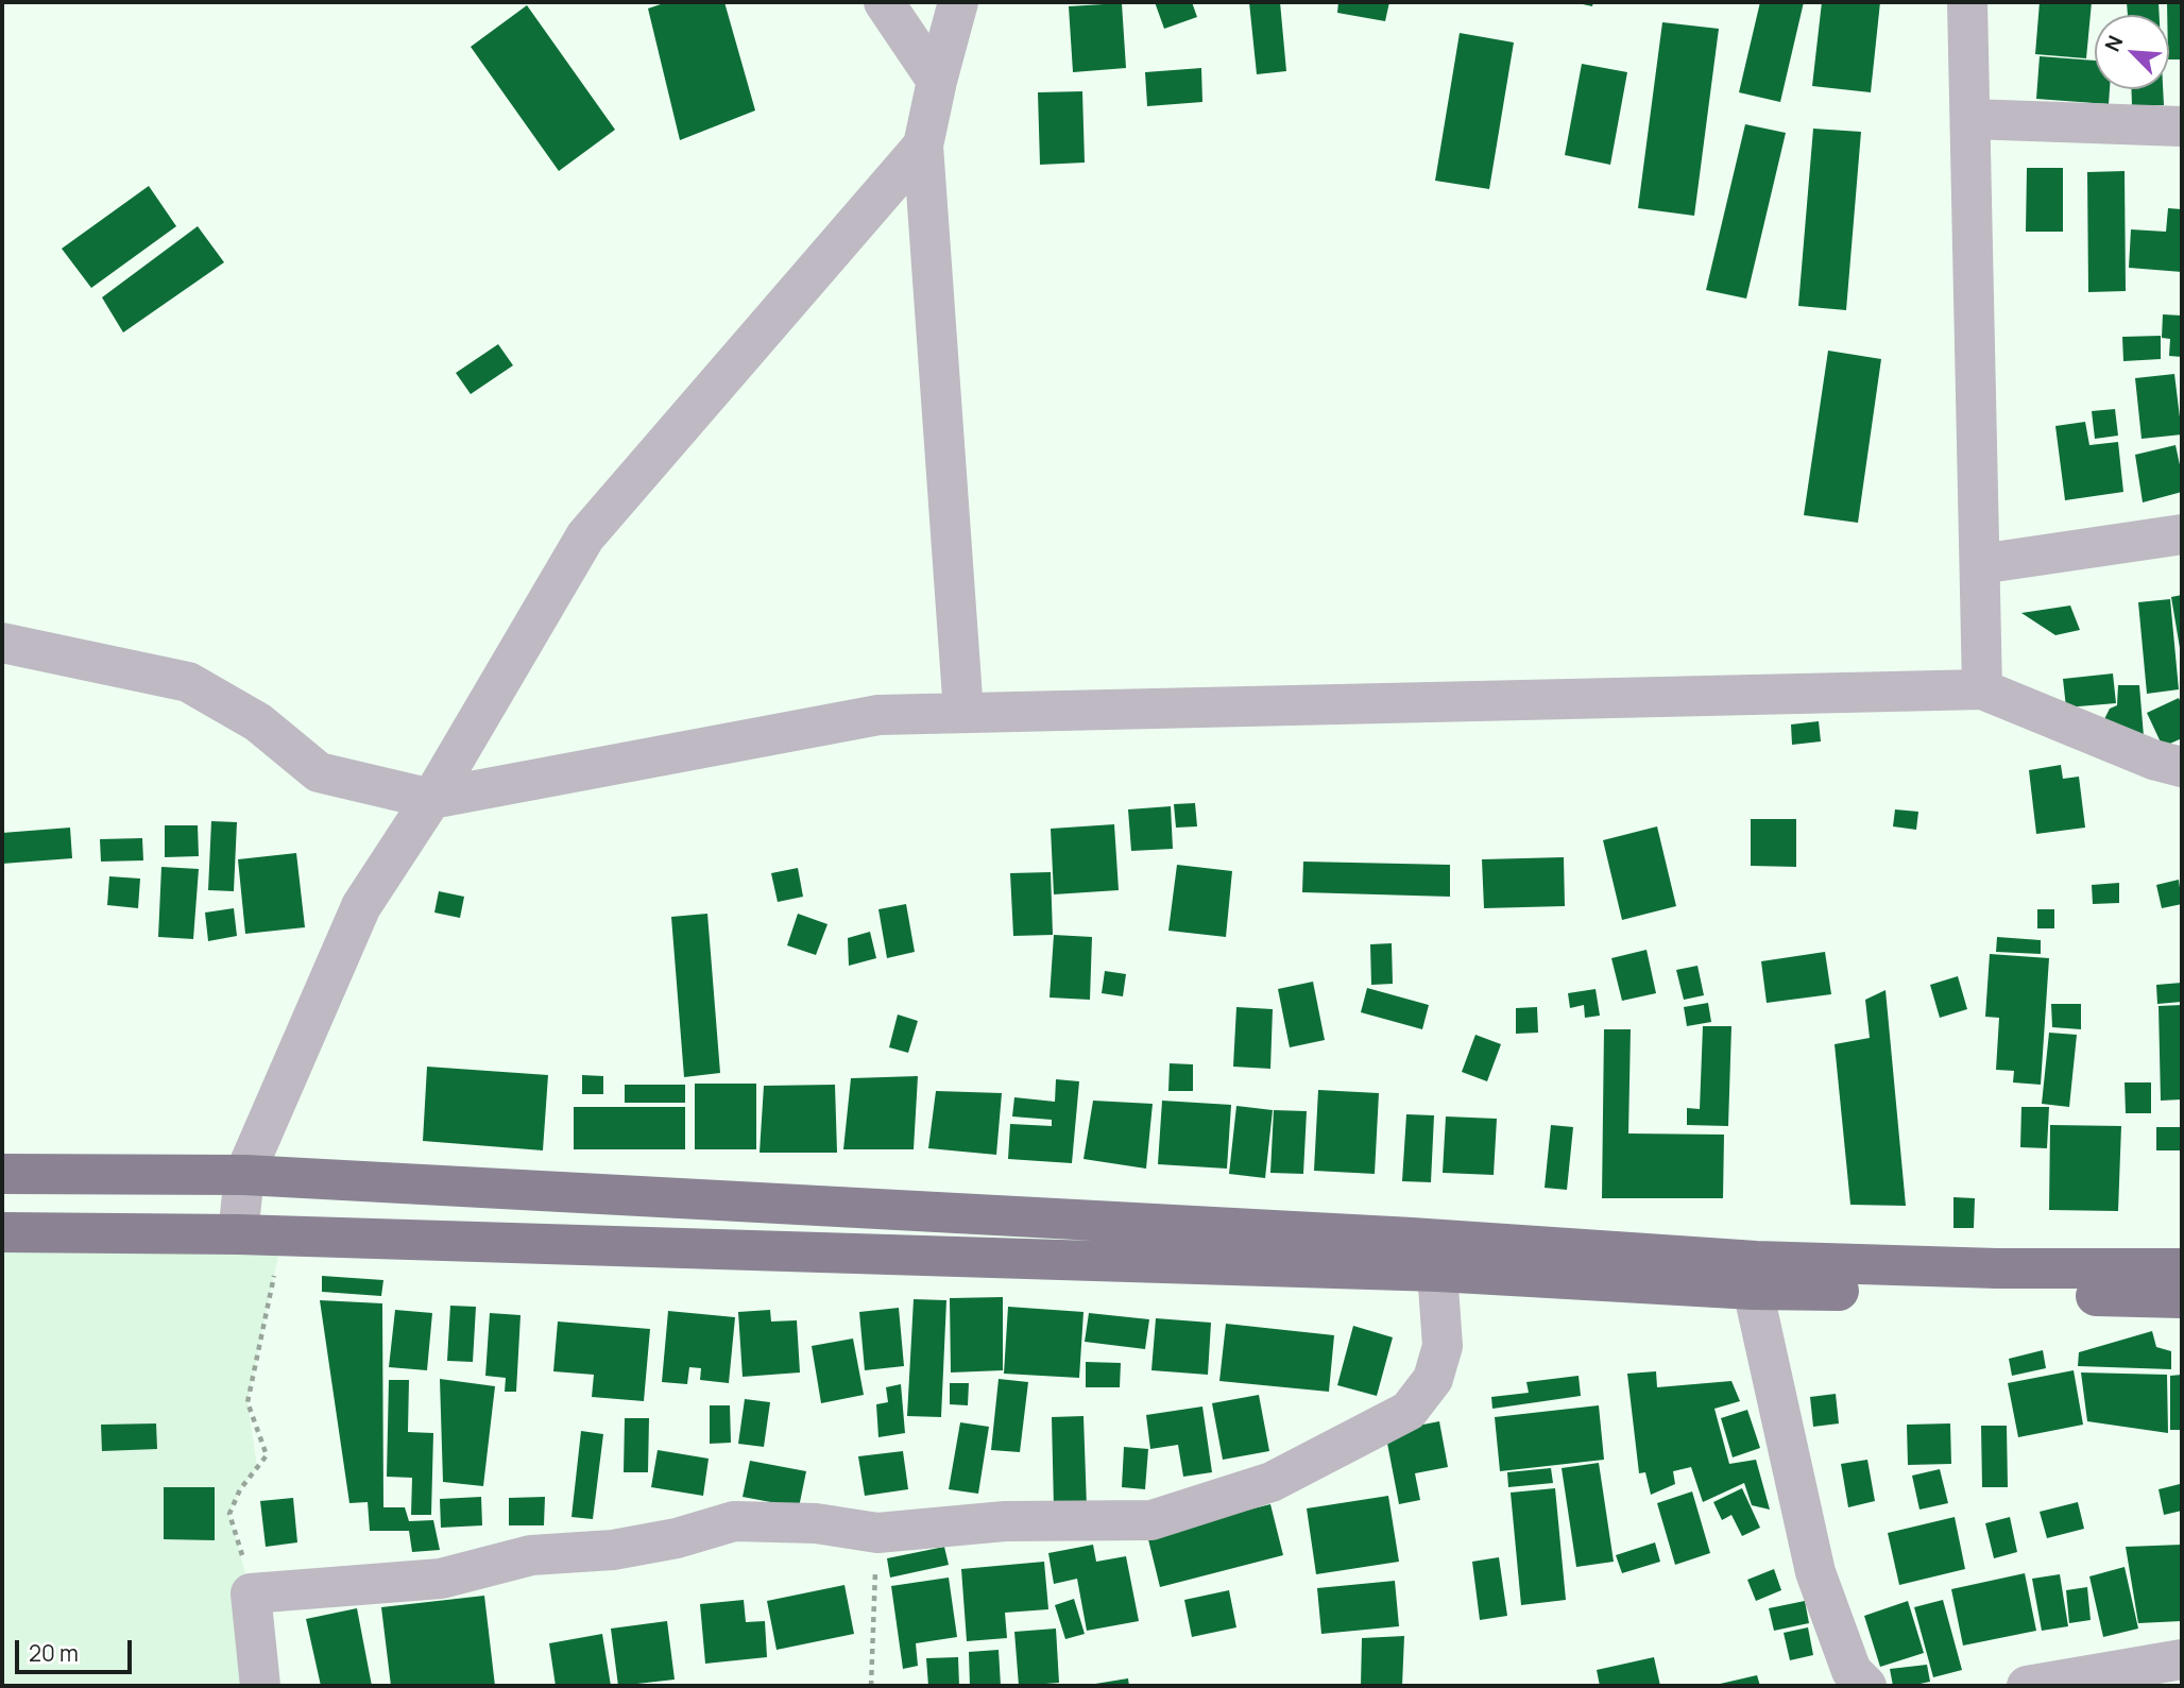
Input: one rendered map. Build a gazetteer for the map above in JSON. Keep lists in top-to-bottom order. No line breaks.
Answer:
{"scale_bar":"20 m","north":"top left"}
